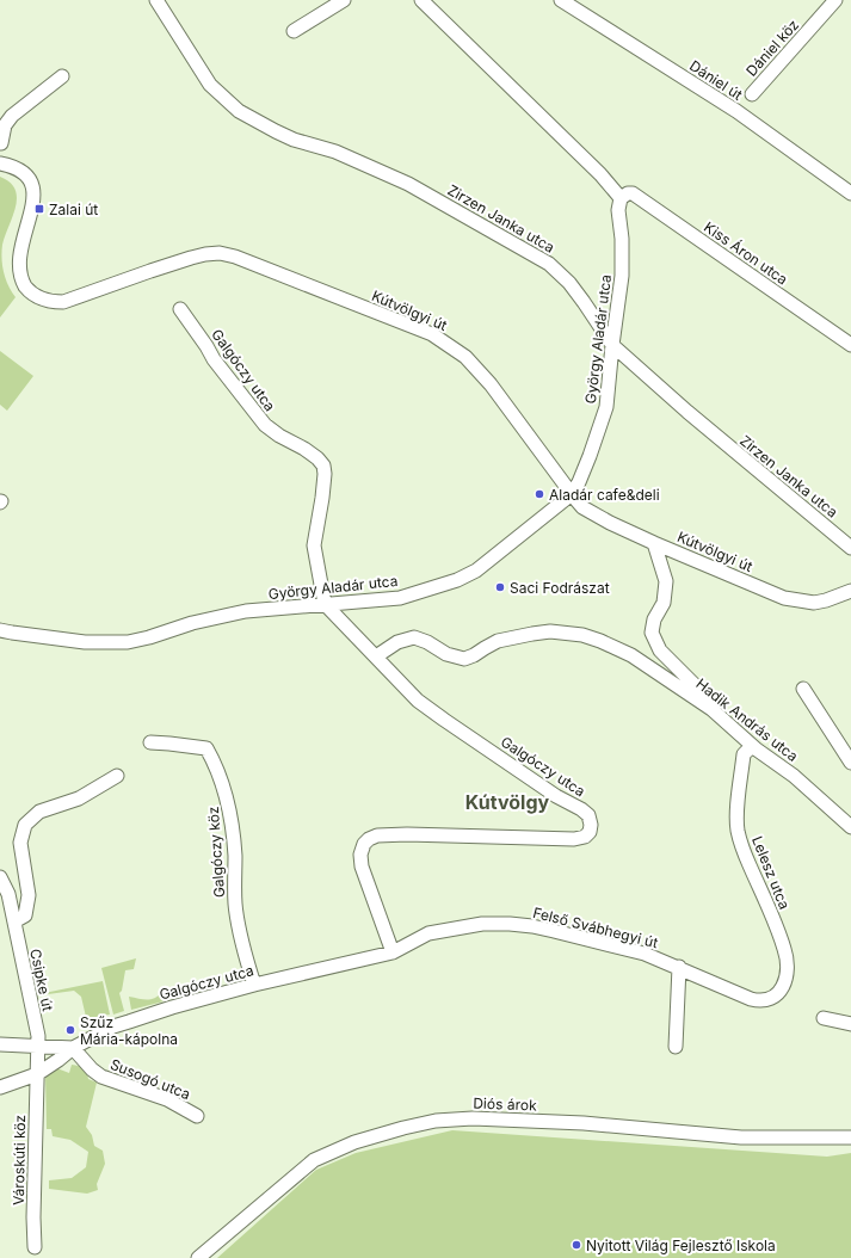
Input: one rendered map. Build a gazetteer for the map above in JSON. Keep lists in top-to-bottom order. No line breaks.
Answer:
{"streets":{"street":["Dániel köz","Dániel út","Zirzen Janka utca","Kiss Áron utca","Kútvölgyi út","György Aladár utca","Galgóczy utca","Hadik András utca","Galgóczy köz","Lelesz utca","Felső Svábhegyi út","Csipke út","Susogó utca","Diós árok","Városkúti köz"]},"crossings":[["Zirzen Janka utca","György Aladár utca"],["Kiss Áron utca","György Aladár utca"],["Kútvölgyi út","György Aladár utca"],["György Aladár utca","Galgóczy utca"],["Galgóczy utca","Hadik András utca"],["Galgóczy utca","Galgóczy köz"],["Galgóczy utca","Felső Svábhegyi út"],["Galgóczy utca","Susogó utca"],["Hadik András utca","Lelesz utca"],["Lelesz utca","Felső Svábhegyi út"],["Csipke út","Városkúti köz"]],"districts":["Kútvölgy"],"places":{"transit":["Zalai út"],"other":["Aladár cafe&deli","Saci Fodrászat","Szűz Mária-kápolna","Nyitott Világ Fejlesztő Iskola"]}}
